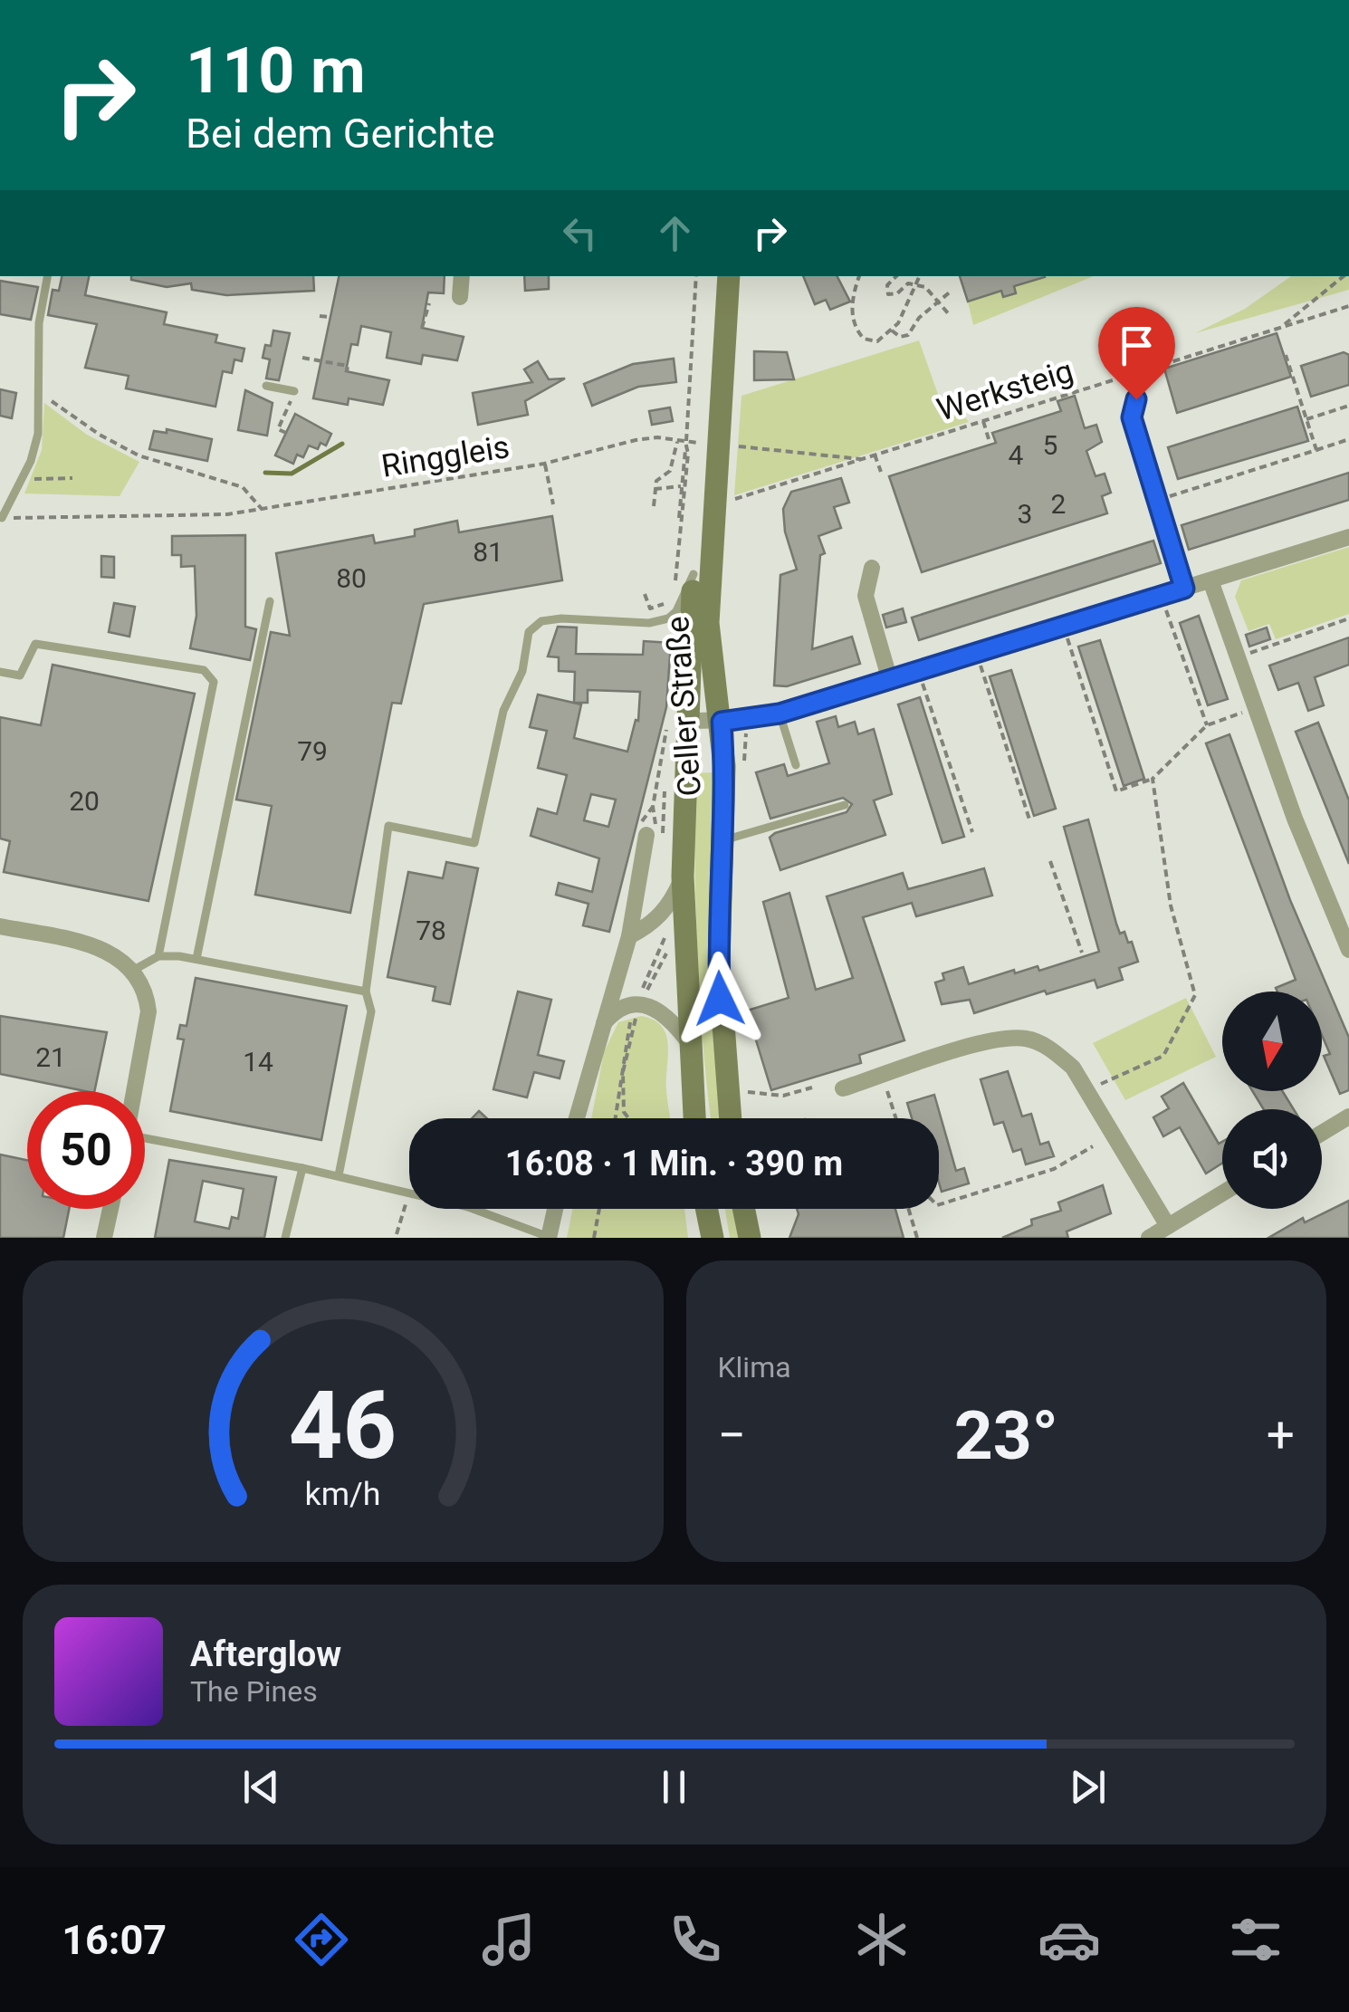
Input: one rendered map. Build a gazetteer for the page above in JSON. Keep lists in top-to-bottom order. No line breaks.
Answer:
{"streets":{"main road":["Celler Straße"],"path":["Werksteig","Ringgleis"]},"house_numbers":["5","4","2","3","81","80","79","20","78","21","14"],"north":"bottom","page":{"turn":["110 m","Bei dem Gerichte"],"limit":"50","trip":"16:08 · 1 Min. · 390 m","tile":"Klima","heat":["−","23°","+"],"song":["Afterglow","The Pines"],"tabs":"16:07","gauge":["46","km/h"]}}
